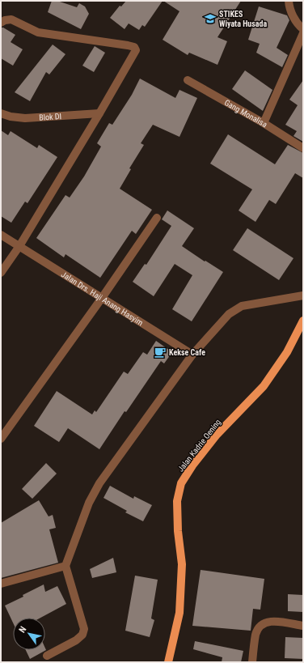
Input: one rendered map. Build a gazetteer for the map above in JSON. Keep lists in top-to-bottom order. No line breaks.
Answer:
{"streets":{"main road":["Jalan Kadrie Oening"],"street":["Gang Monalisa","Blok DI","Jalan Drs. Haji Anang Hasyim"]},"places":{"school or university":["STIKES Wiyata Husada"],"cafe":["Kekse Cafe"]},"north":"top left"}
